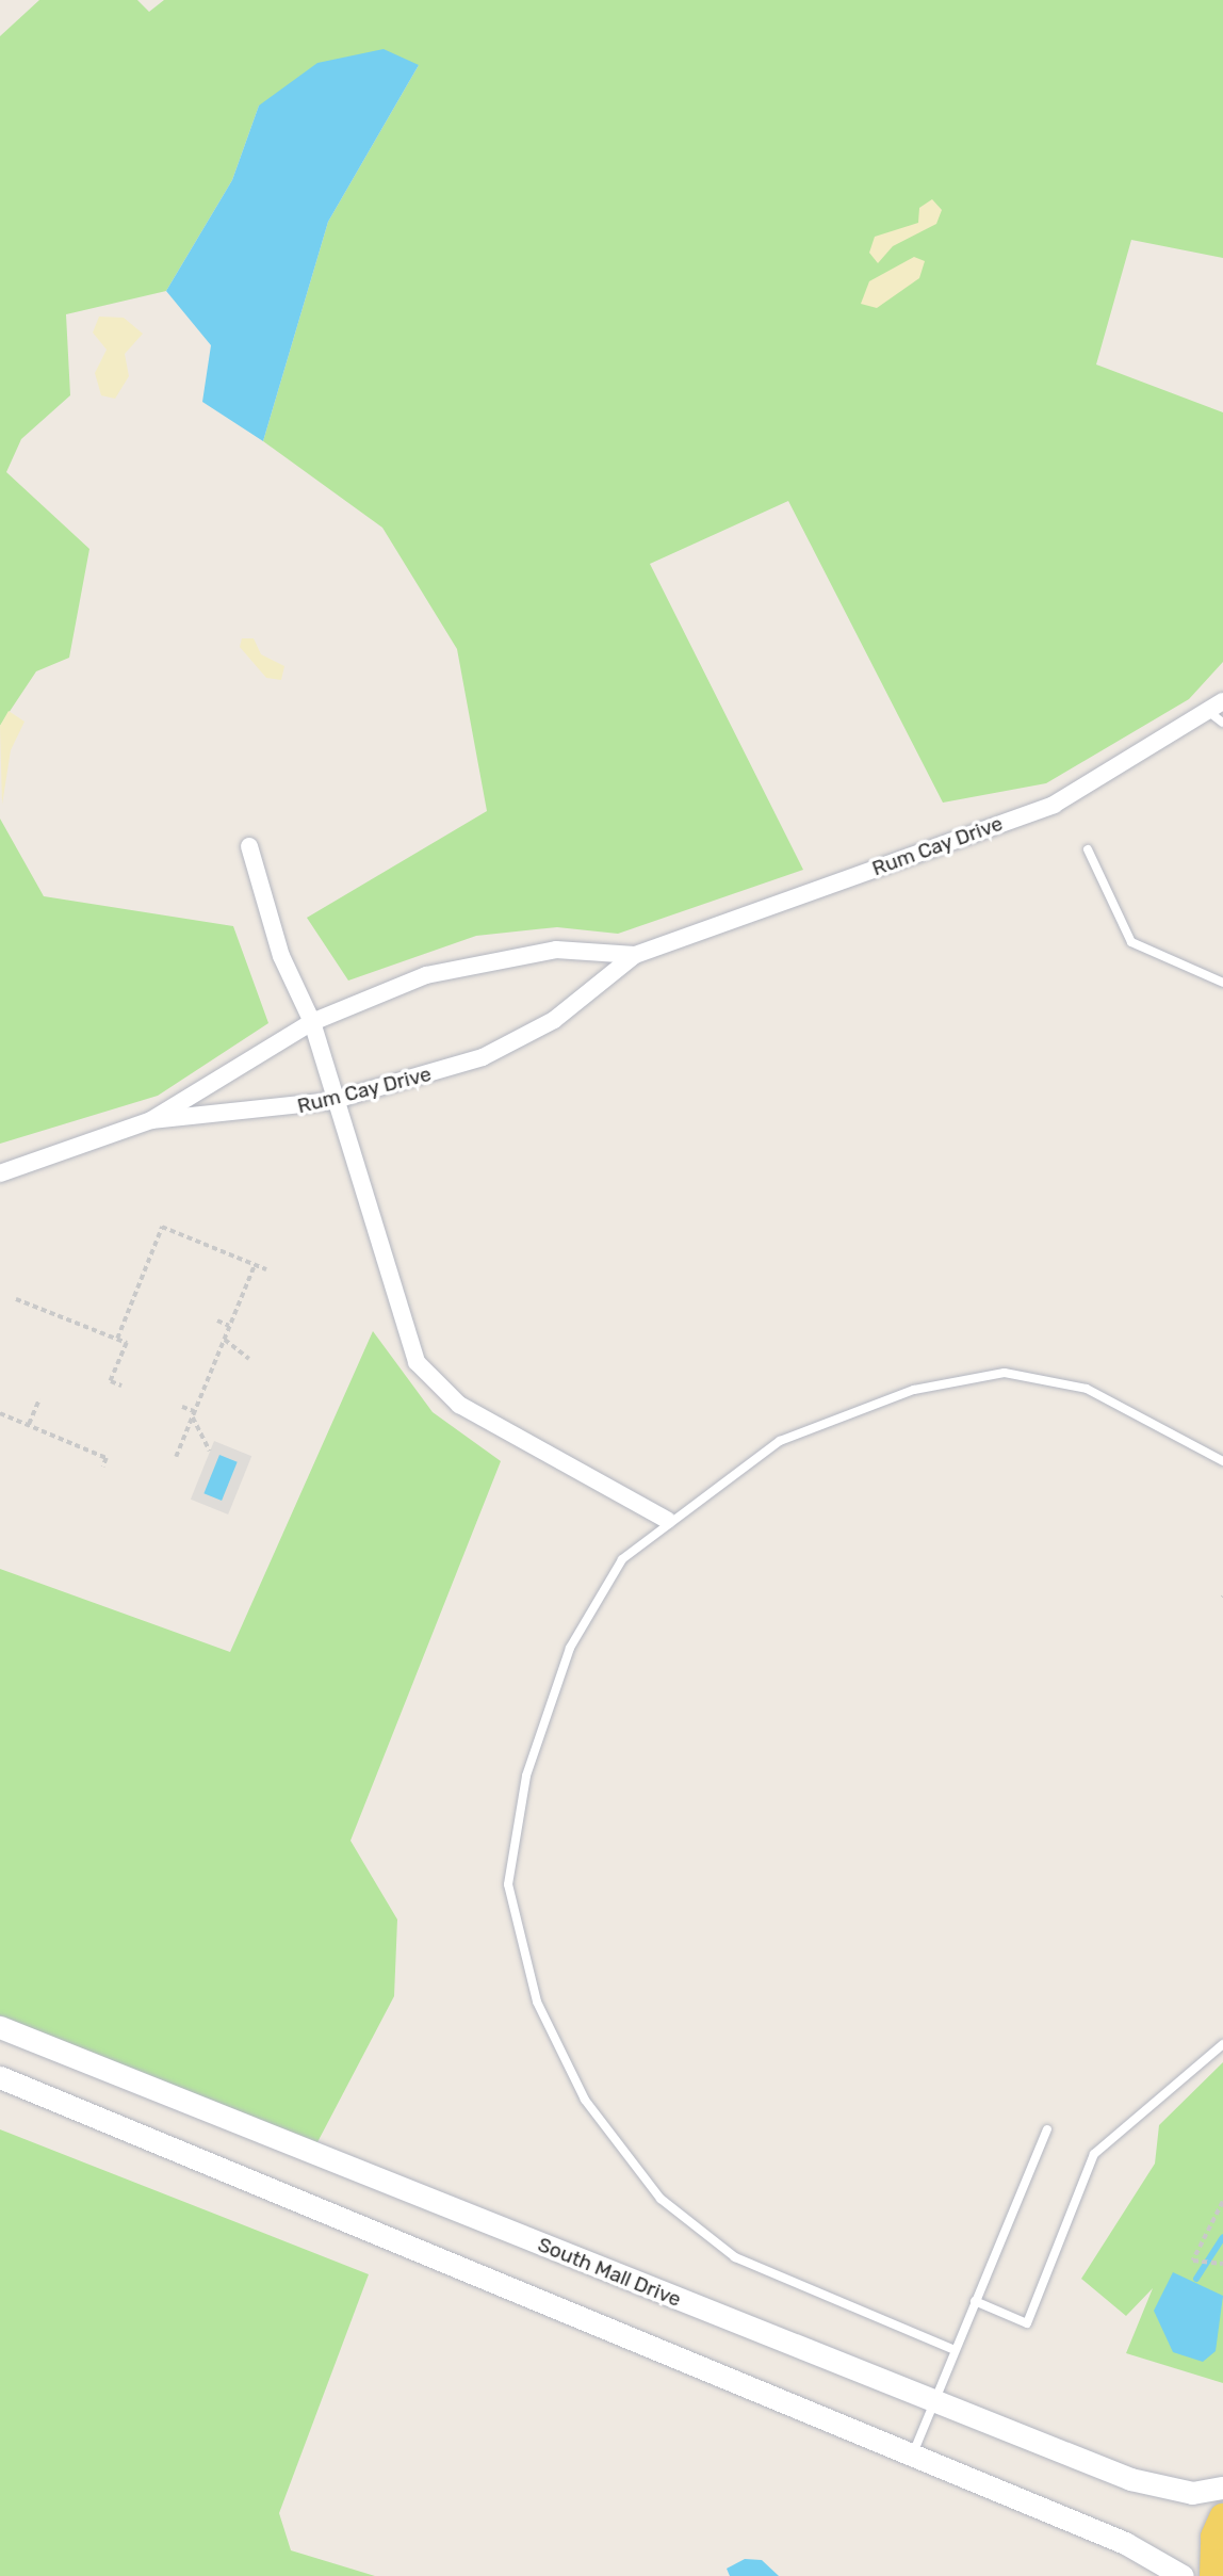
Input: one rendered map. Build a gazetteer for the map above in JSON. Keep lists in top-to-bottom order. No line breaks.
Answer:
{"streets":{"street":["Rum Cay Drive","South Mall Drive"]}}
